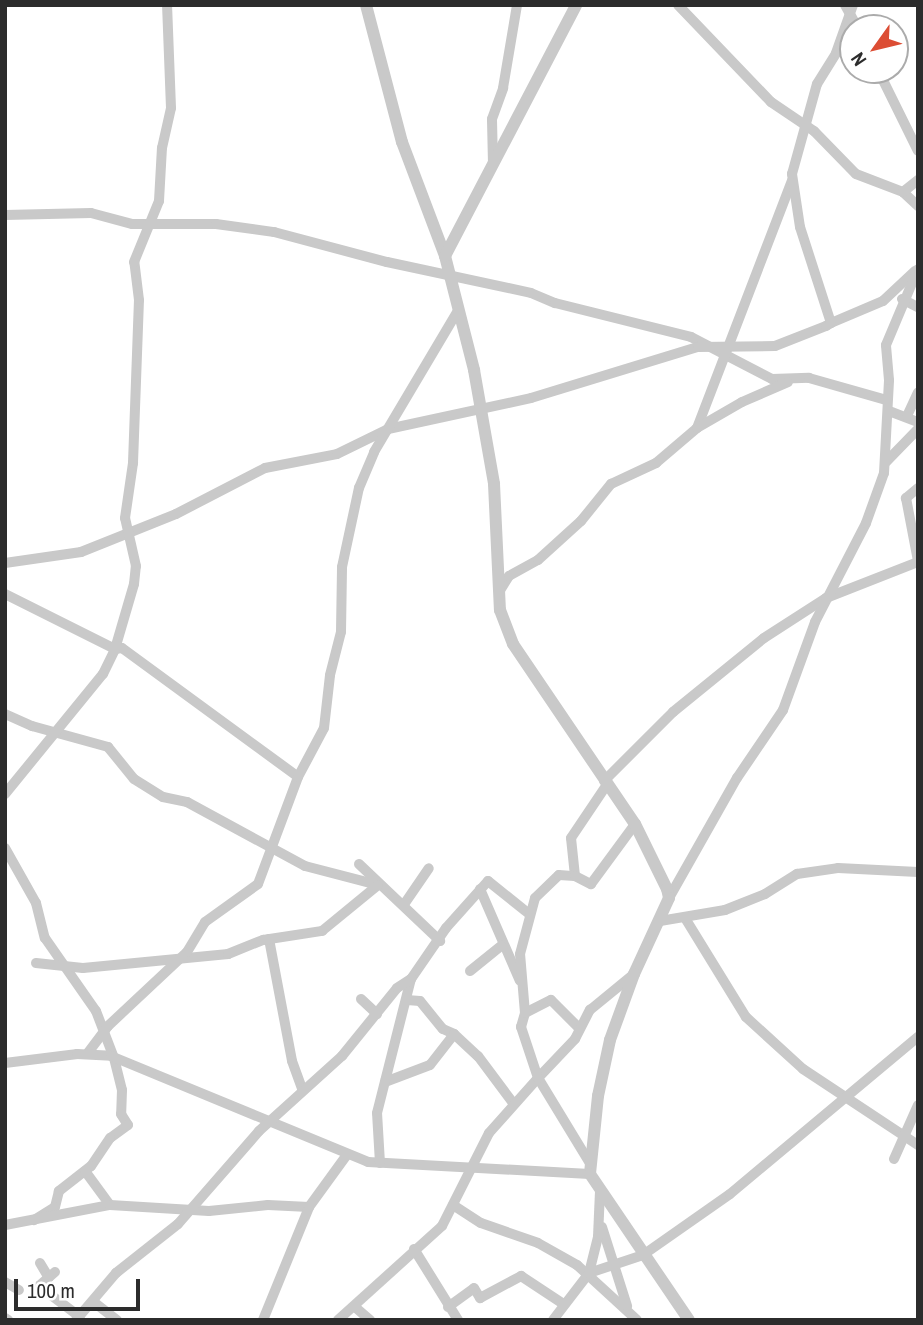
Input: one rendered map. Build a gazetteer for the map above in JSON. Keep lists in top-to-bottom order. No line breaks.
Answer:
{"scale_bar":"100 m","north":"bottom left"}
